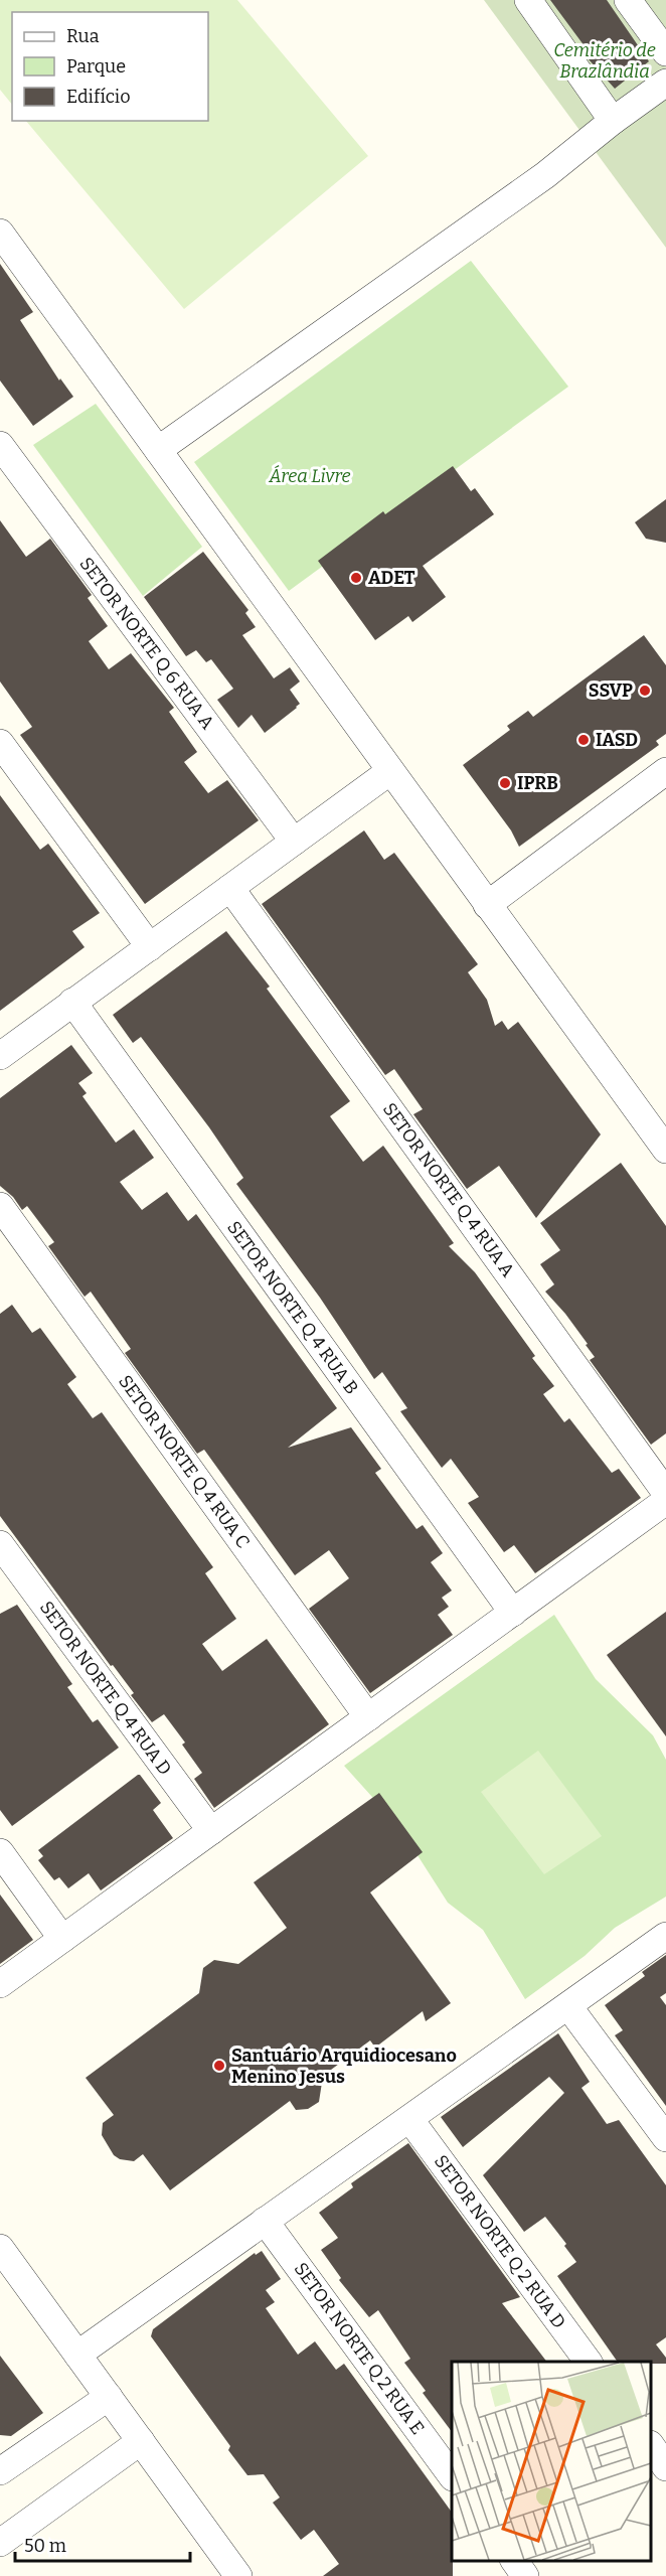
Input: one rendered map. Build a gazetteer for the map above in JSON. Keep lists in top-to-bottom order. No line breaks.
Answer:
{"streets":{"street":["SETOR NORTE Q 6 RUA A","SETOR NORTE Q 4 RUA A","SETOR NORTE Q 4 RUA B","SETOR NORTE Q 4 RUA C","SETOR NORTE Q 4 RUA D","SETOR NORTE Q 2 RUA D","SETOR NORTE Q 2 RUA E"]},"parks":["Cemitério de Brazlândia","Área Livre"],"places":["ADET","SSVP","IASD","IPRB","Santuário Arquidiocesano Menino Jesus"],"legend":["Rua","Parque","Edifício"],"scale_bar":"50 m"}
